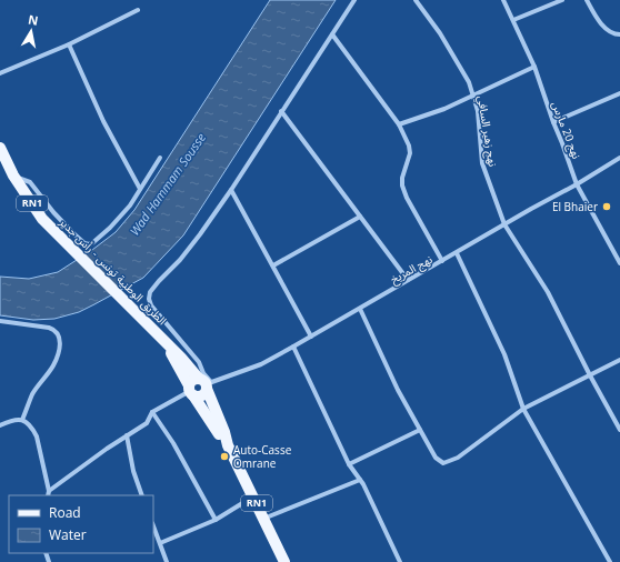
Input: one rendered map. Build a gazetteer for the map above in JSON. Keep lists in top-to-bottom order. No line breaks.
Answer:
{"streets":{"main road":["RN1","الطريق الوطنية تونس - رأس جدير"],"street":["نهج 20 مارس","نهج زهير السافي","نهج المريخ"]},"crossings":[["نهج 20 مارس","نهج المريخ"],["نهج زهير السافي","نهج المريخ"],["نهج المريخ","الطريق الوطنية تونس - رأس جدير"]],"water":["Wad Hammam Sousse"],"places":["El Bhaier","Auto-Casse Omrane"],"legend":["Road","Water"],"north":"top"}
